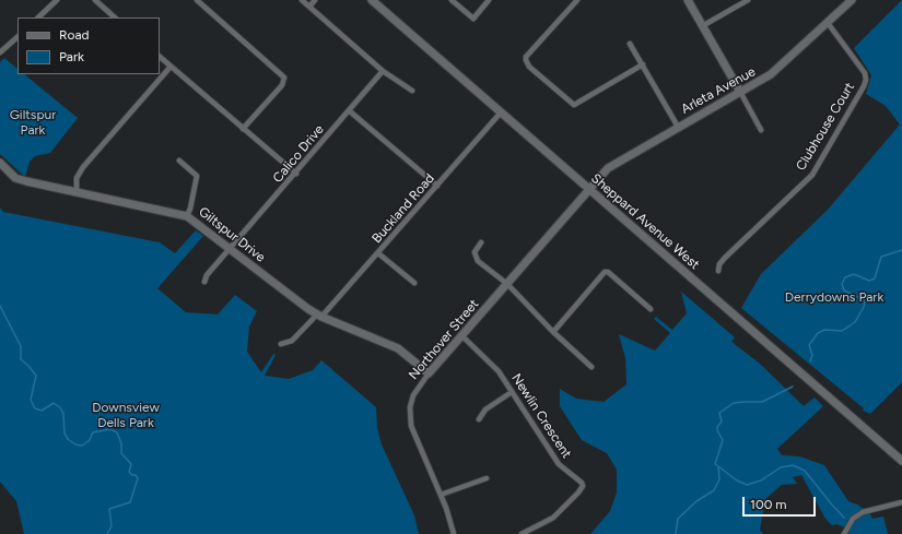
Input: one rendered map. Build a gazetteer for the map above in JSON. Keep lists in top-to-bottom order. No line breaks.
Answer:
{"streets":{"street":["Arleta Avenue","Clubhouse Court","Calico Drive","Buckland Road","Sheppard Avenue West","Giltspur Drive","Northover Street","Newlin Crescent"]},"crossings":[["Arleta Avenue","Clubhouse Court"],["Arleta Avenue","Sheppard Avenue West"],["Arleta Avenue","Northover Street"],["Calico Drive","Giltspur Drive"],["Buckland Road","Sheppard Avenue West"],["Buckland Road","Giltspur Drive"],["Sheppard Avenue West","Northover Street"],["Giltspur Drive","Northover Street"],["Northover Street","Newlin Crescent"]],"parks":["Giltspur Park","Derrydowns Park","Downsview Dells Park"],"legend":["Road","Park"],"scale_bar":"100 m"}
